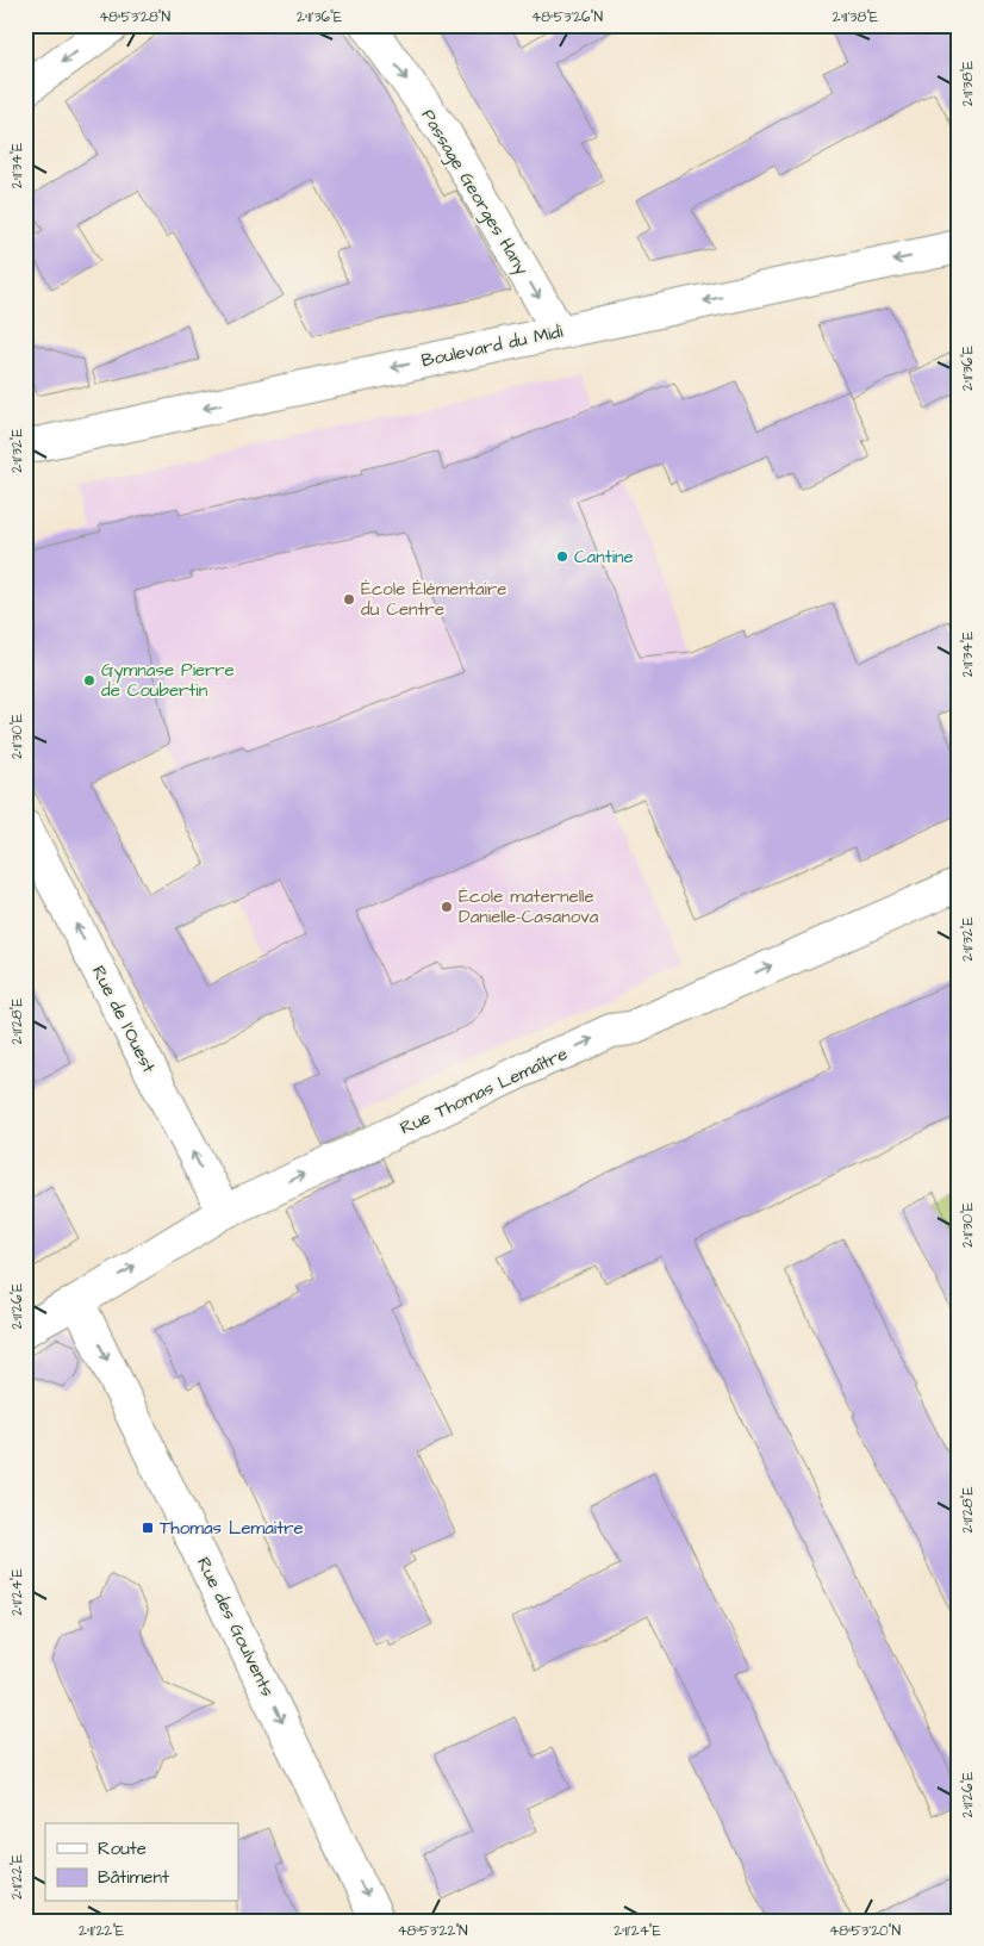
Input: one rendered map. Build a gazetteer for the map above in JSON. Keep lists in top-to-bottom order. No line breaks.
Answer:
{"streets":{"street":["Passage Georges Hany","Boulevard du Midi","Rue de l'Ouest","Rue Thomas Lemaître","Rue des Goulvents"]},"crossings":[["Passage Georges Hany","Boulevard du Midi"],["Rue de l'Ouest","Rue Thomas Lemaître"],["Rue Thomas Lemaître","Rue des Goulvents"]],"one_way":["Passage Georges Hany","Boulevard du Midi","Rue de l'Ouest","Rue Thomas Lemaître","Rue des Goulvents"],"places":{"other":["Cantine","École Élémentaire du Centre","Gymnase Pierre de Coubertin","École maternelle Danielle-Casanova"],"transit":["Thomas Lemaitre"]},"legend":["Route","Bâtiment"],"coordinates":["48°53'28\"N","2°11'36\"E","48°53'26\"N","2°11'38\"E","2°11'34\"E","2°11'32\"E","2°11'30\"E","2°11'28\"E","2°11'26\"E","2°11'24\"E","2°11'22\"E","48°53'22\"N","48°53'20\"N"]}
